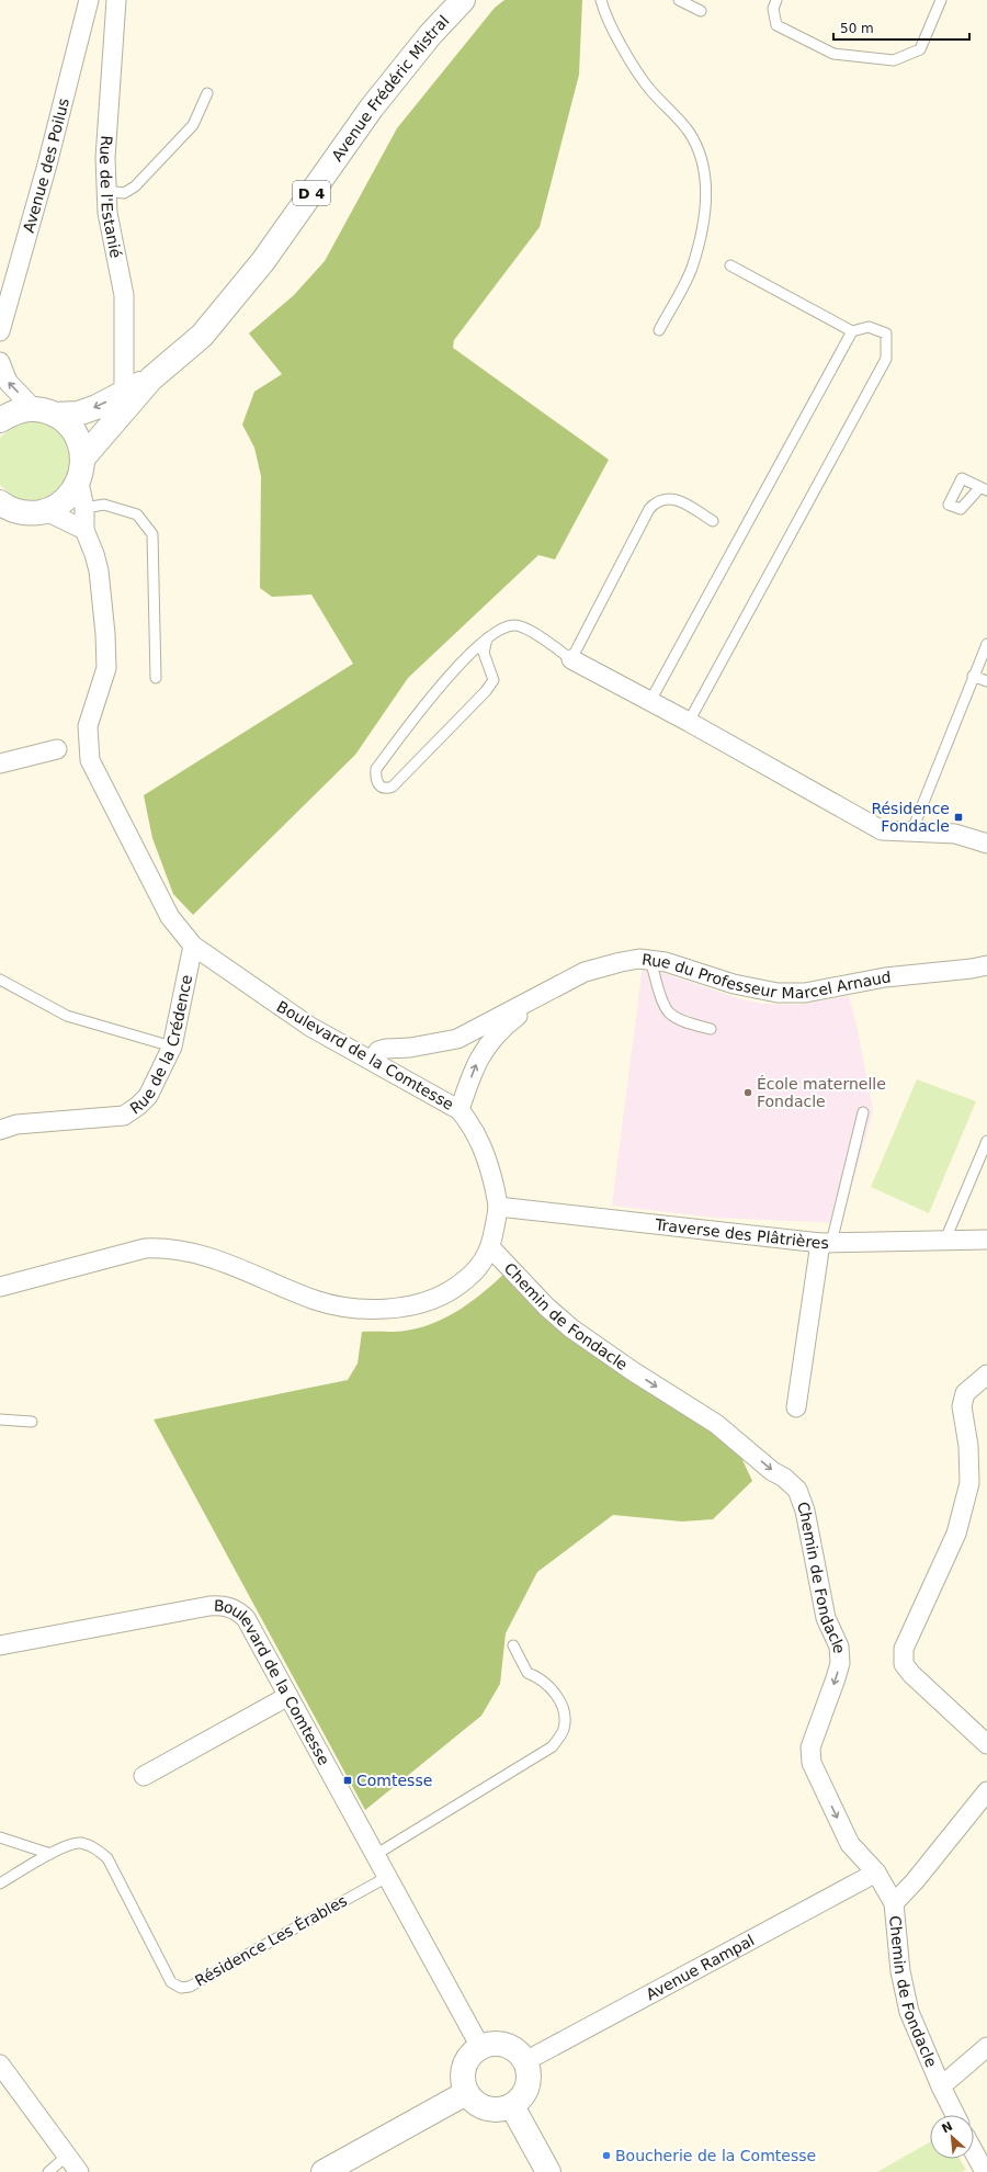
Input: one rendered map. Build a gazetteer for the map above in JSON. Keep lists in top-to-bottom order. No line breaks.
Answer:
{"streets":{"main road":["Avenue Frédéric Mistral","D 4"],"street":["Avenue des Poilus","Rue de l'Estanié","Rue du Professeur Marcel Arnaud","Rue de la Crédence","Boulevard de la Comtesse","Traverse des Plâtrières","Chemin de Fondacle","Avenue Rampal"],"lane":["Résidence Les Érables"]},"crossings":[["Avenue Frédéric Mistral","Rue de l'Estanié"],["Rue du Professeur Marcel Arnaud","Boulevard de la Comtesse"],["Rue de la Crédence","Boulevard de la Comtesse"],["Boulevard de la Comtesse","Traverse des Plâtrières"],["Boulevard de la Comtesse","Chemin de Fondacle"],["Boulevard de la Comtesse","Résidence Les Érables"],["Boulevard de la Comtesse","Avenue Rampal"],["Chemin de Fondacle","Avenue Rampal"]],"one_way":["Chemin de Fondacle"],"places":{"transit":["Résidence Fondacle","Comtesse"],"other":["École maternelle Fondacle","Boucherie de la Comtesse"]},"scale_bar":"50 m","north":"top left"}
